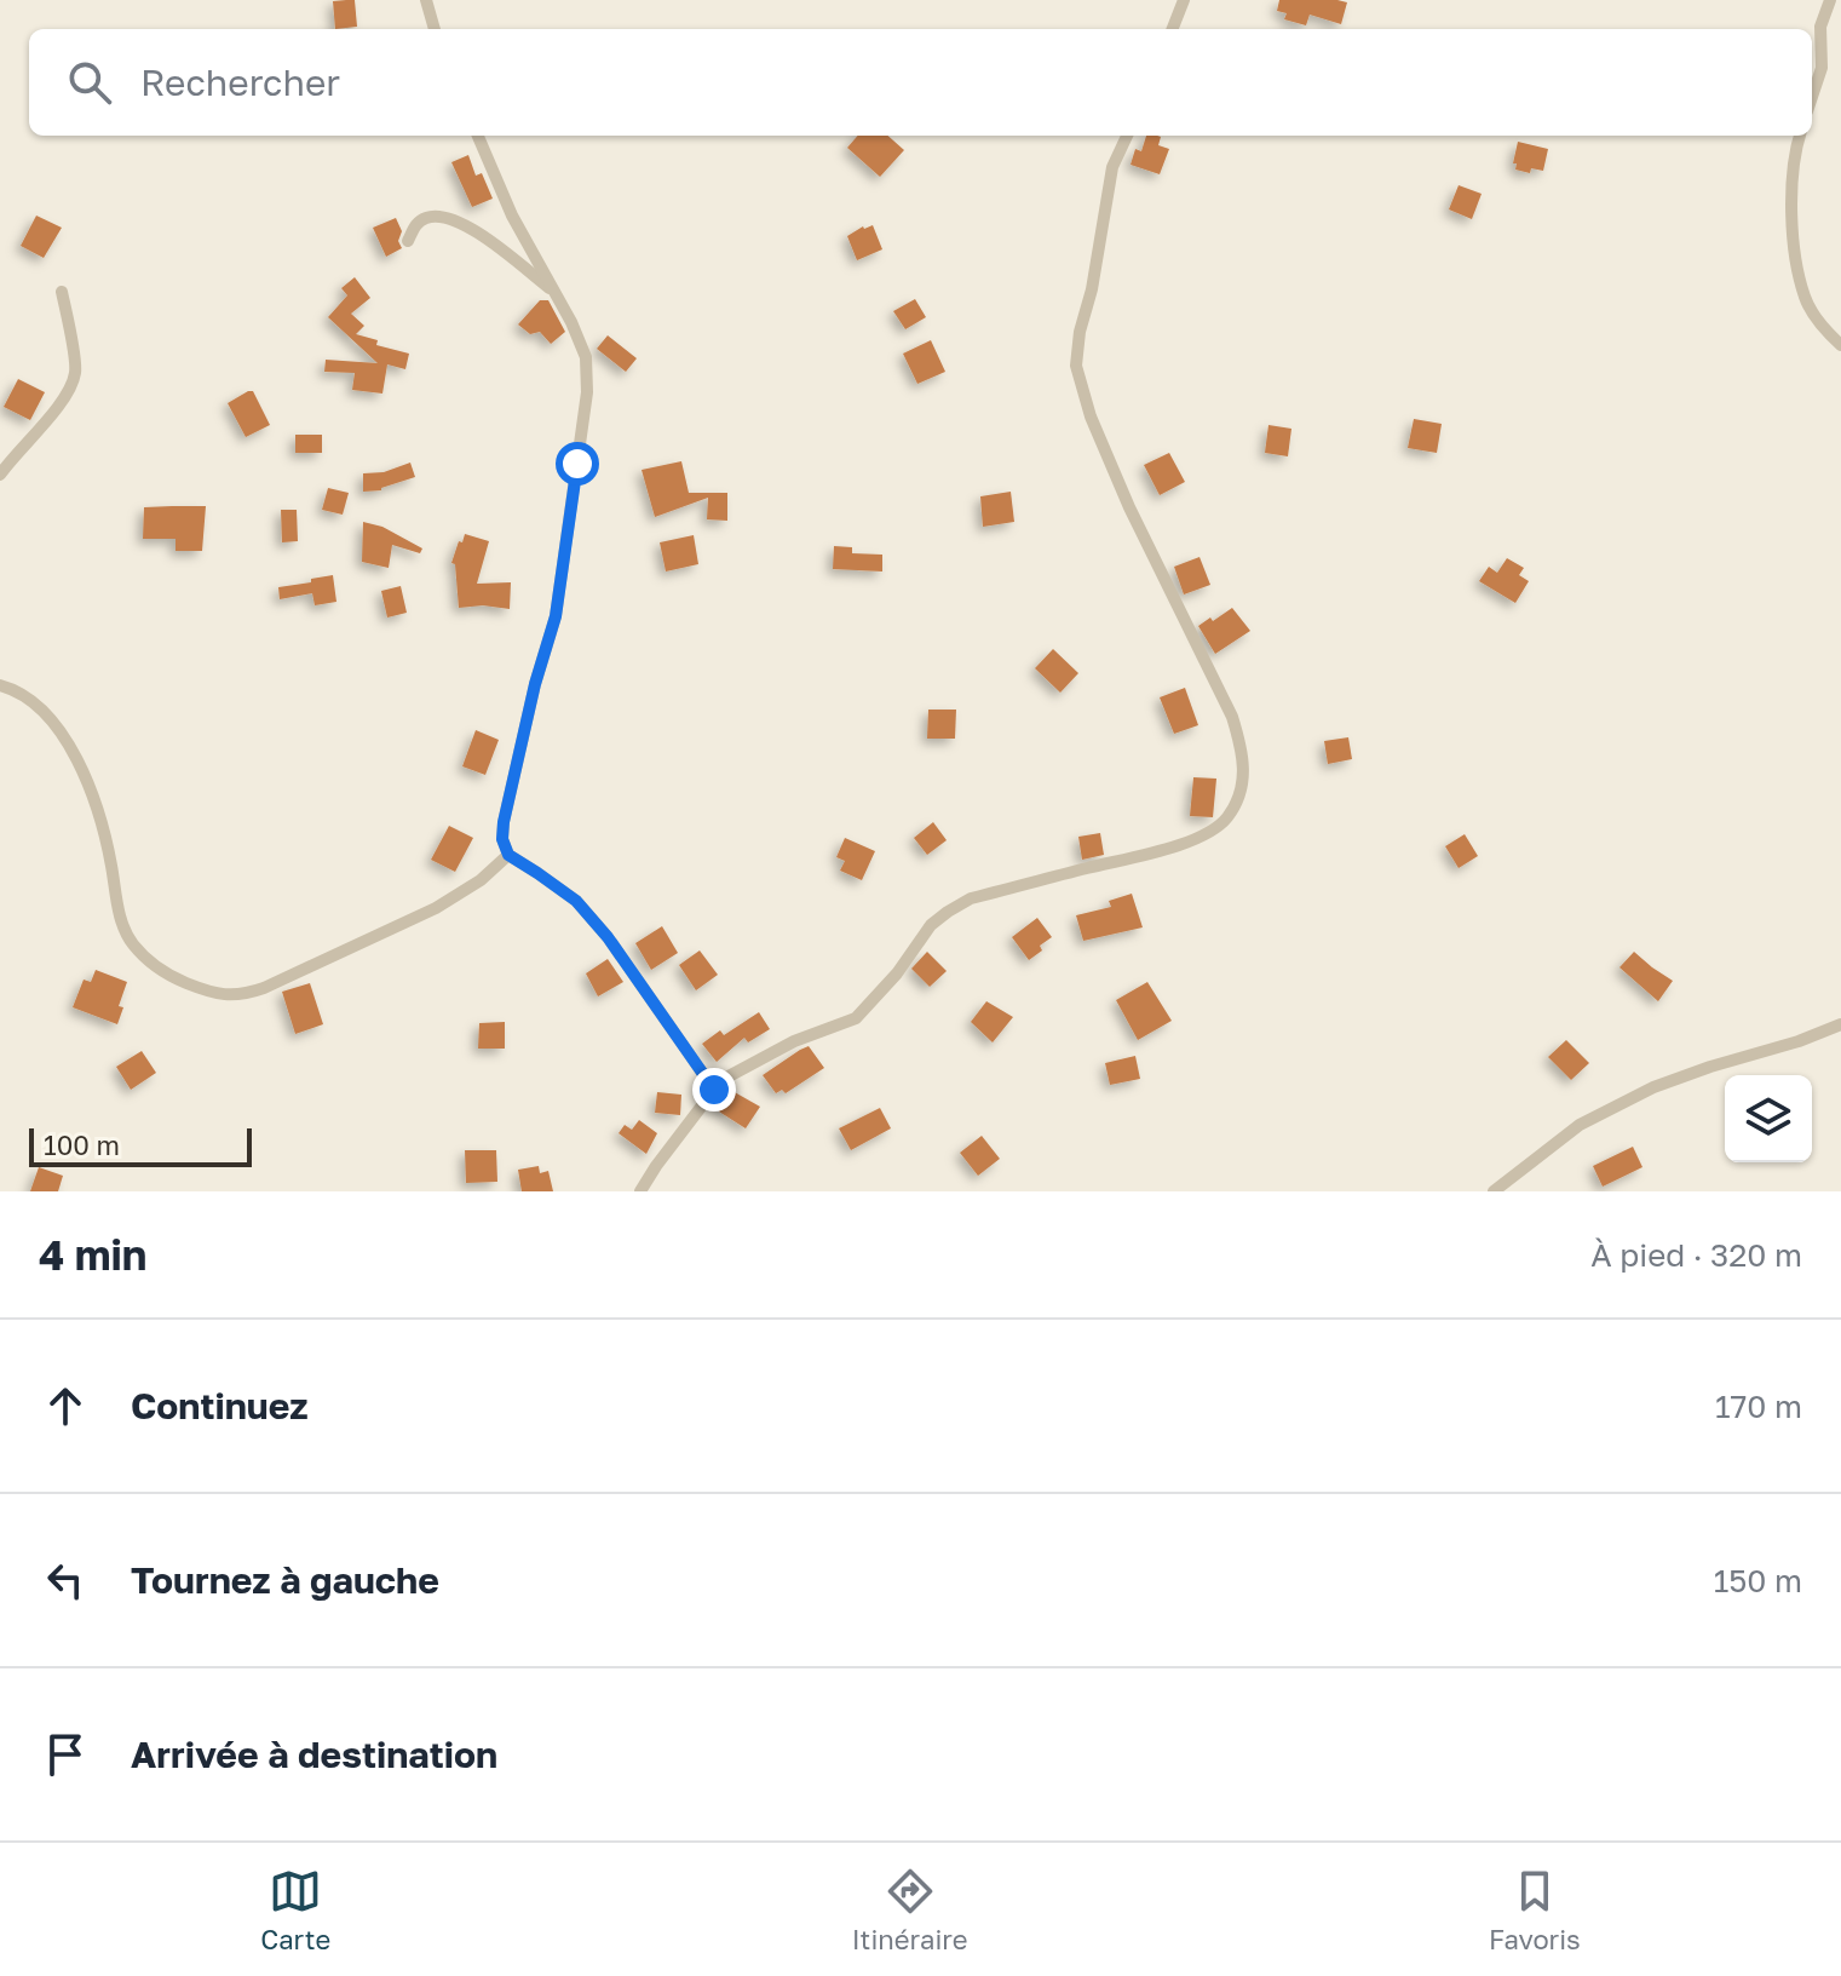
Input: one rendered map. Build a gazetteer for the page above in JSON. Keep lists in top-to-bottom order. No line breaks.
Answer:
{"scale_bar":"100 m","page":{"search":"Rechercher","scale":"100 m","heading":["4 min","À pied · 320 m"],"list":[["Continuez","170 m"],["Tournez à gauche","150 m"],"Arrivée à destination"],"nav":["Carte","Itinéraire","Favoris"]}}
